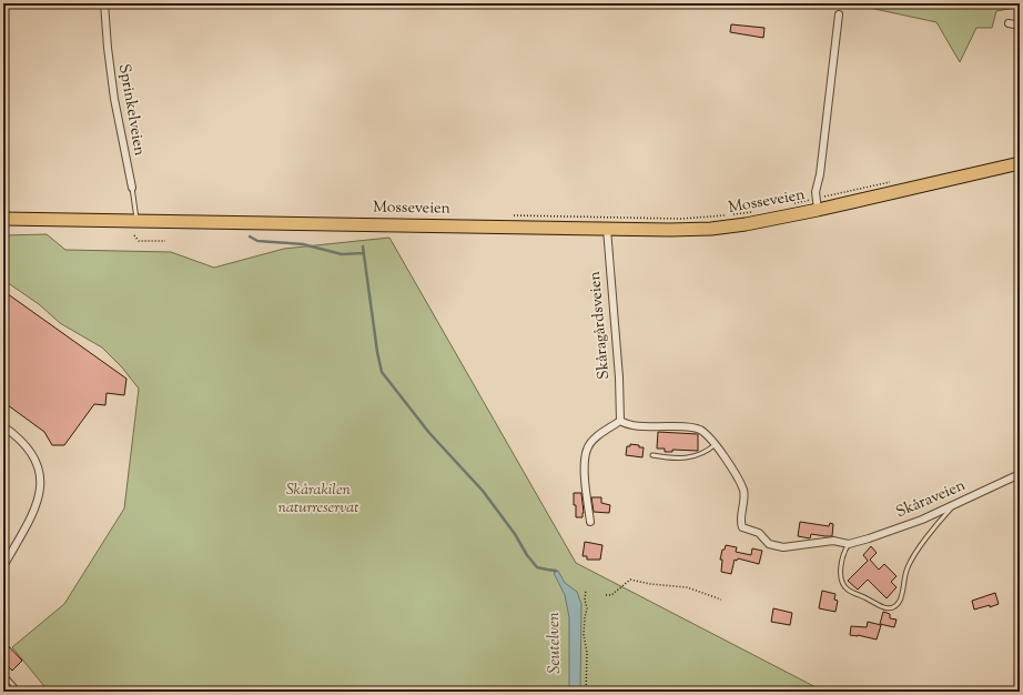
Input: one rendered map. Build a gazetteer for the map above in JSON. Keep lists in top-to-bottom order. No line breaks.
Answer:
{"streets":{"highway":["Mosseveien"],"street":["Sprinkelveien","Skåragårdsveien","Skåraveien"]},"crossings":[["Sprinkelveien","Mosseveien"],["Mosseveien","Skåragårdsveien"]],"water":["Seutelven"],"parks":["Skårakilen naturreservat"]}
